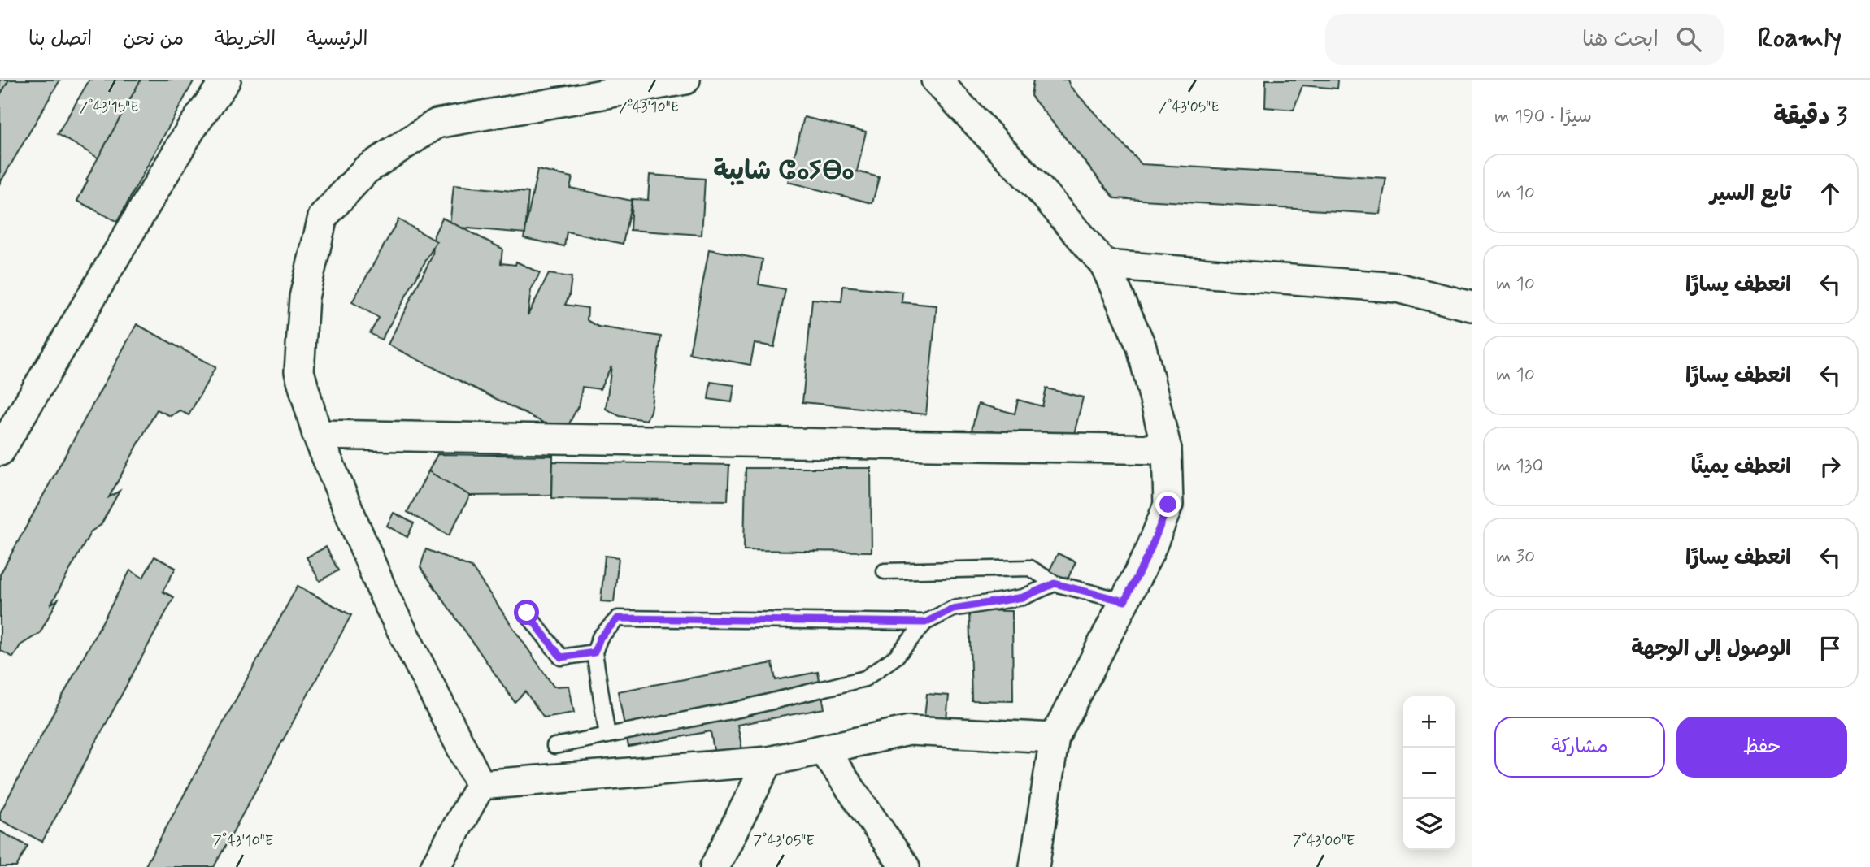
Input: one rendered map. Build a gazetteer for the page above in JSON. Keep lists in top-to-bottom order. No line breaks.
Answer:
{"districts":["شايبة ⵛⴰⵢⴱⴰ"],"page":{"header":"Roamly","search":"ابحث هنا","nav":["الرئيسية","الخريطة","من نحن","اتصل بنا"],"heading":["3 دقيقة","سيرًا · 190 m"],"list":[["تابع السير","10 m"],["انعطف يسارًا","10 m"],["انعطف يسارًا","10 m"],["انعطف يمينًا","130 m"],["انعطف يسارًا","30 m"],"الوصول إلى الوجهة"],"map_buttons":["+","−"],"buttons":["حفظ","مشاركة"]},"coordinates":["7°43'15\"E","7°43'10\"E","7°43'05\"E","7°43'00\"E"]}
